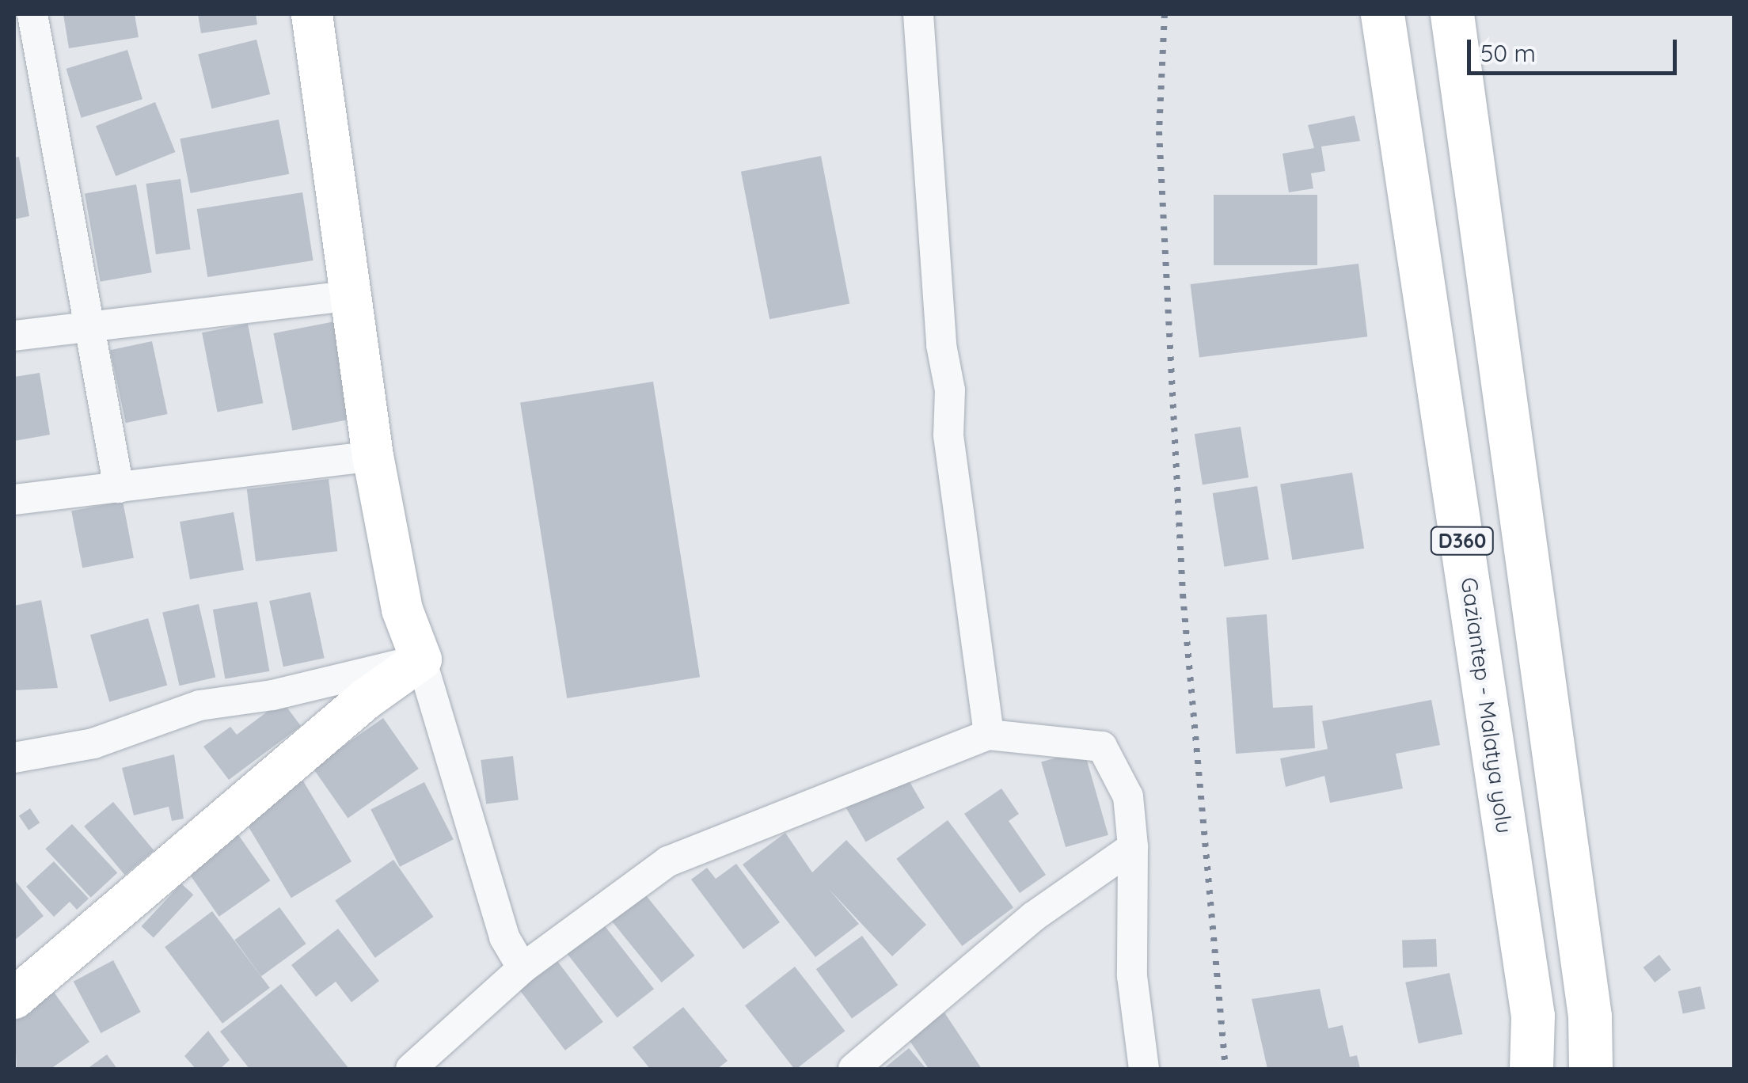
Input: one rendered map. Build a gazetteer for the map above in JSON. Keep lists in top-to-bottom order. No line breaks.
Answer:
{"streets":{"highway":["D360","Gaziantep - Malatya yolu"]},"scale_bar":"50 m"}
